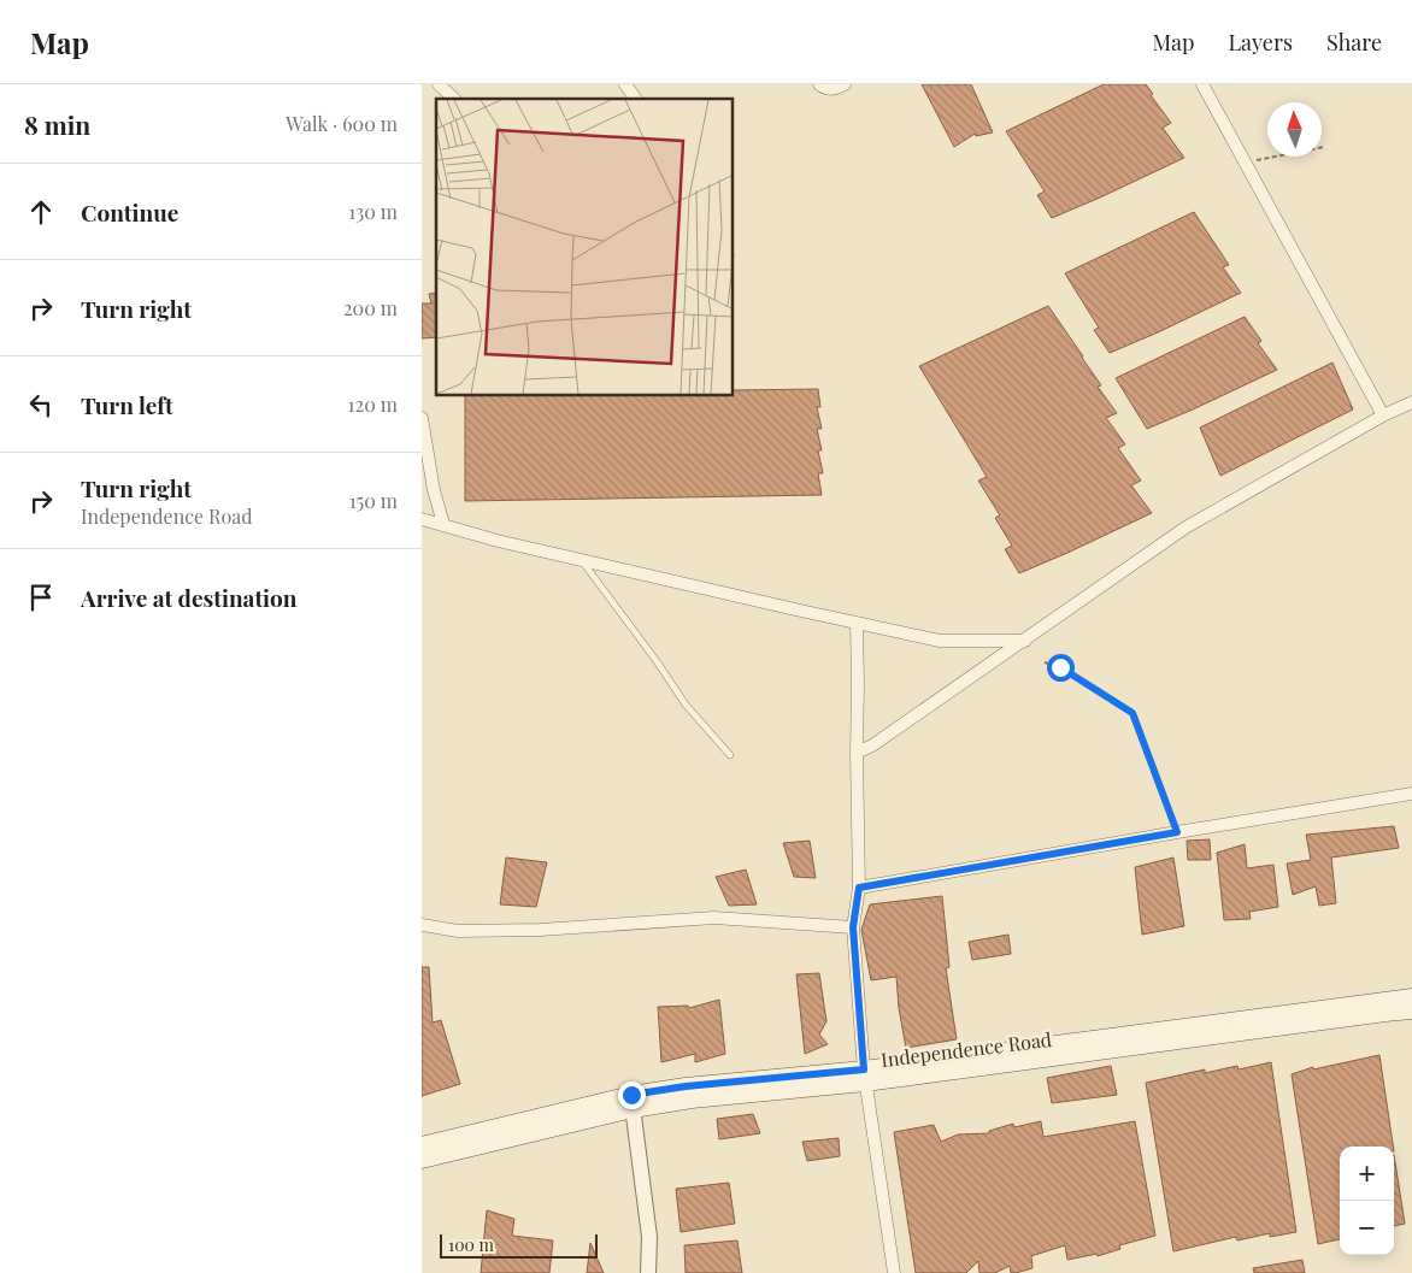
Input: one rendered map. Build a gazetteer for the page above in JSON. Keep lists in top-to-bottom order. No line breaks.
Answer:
{"streets":{"main road":["Independence Road"]},"scale_bar":"100 m","north":"top","page":{"header":"Map","nav":["Map","Layers","Share"],"heading":["8 min","Walk · 600 m"],"list":[["Continue","130 m"],["Turn right","200 m"],["Turn left","120 m"],["Turn right","Independence Road","150 m"],"Arrive at destination"],"map_buttons":["+","−"],"scale":"100 m"}}
